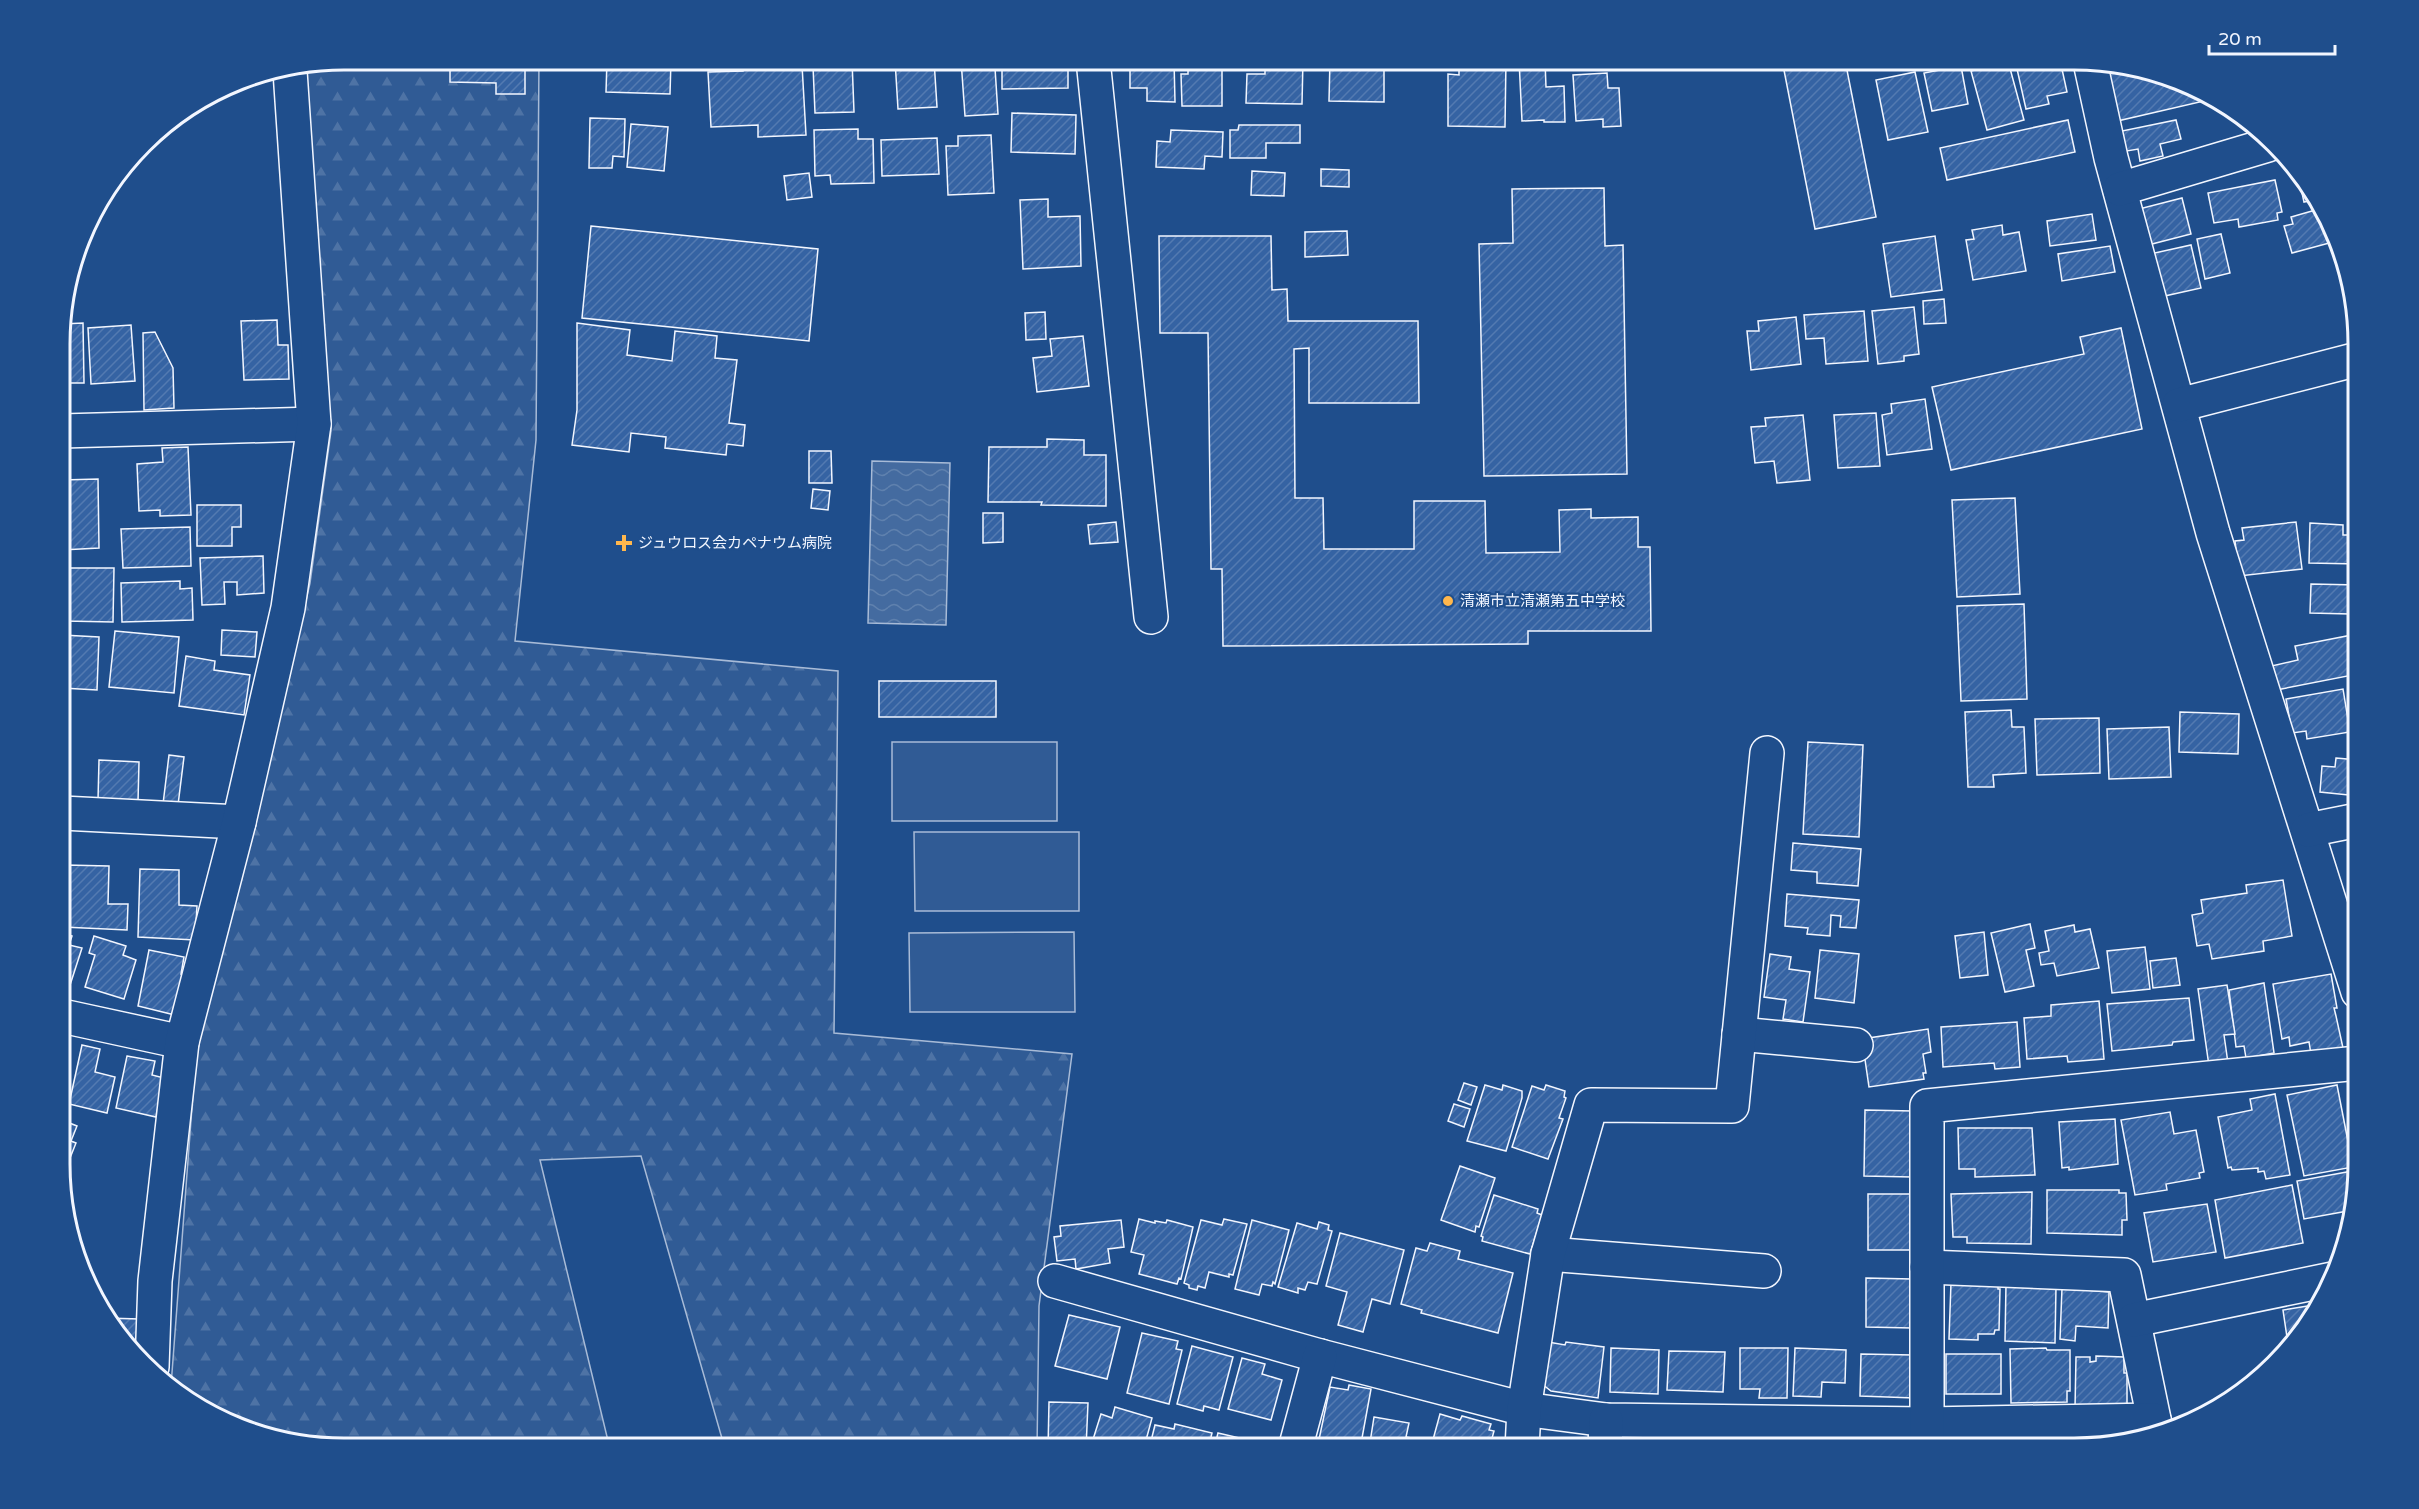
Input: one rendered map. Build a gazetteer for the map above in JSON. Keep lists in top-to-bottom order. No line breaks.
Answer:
{"places":{"health":["ジュウロス会カペナウム病院"],"other":["清瀬市立清瀬第五中学校"]},"scale_bar":"20 m"}
